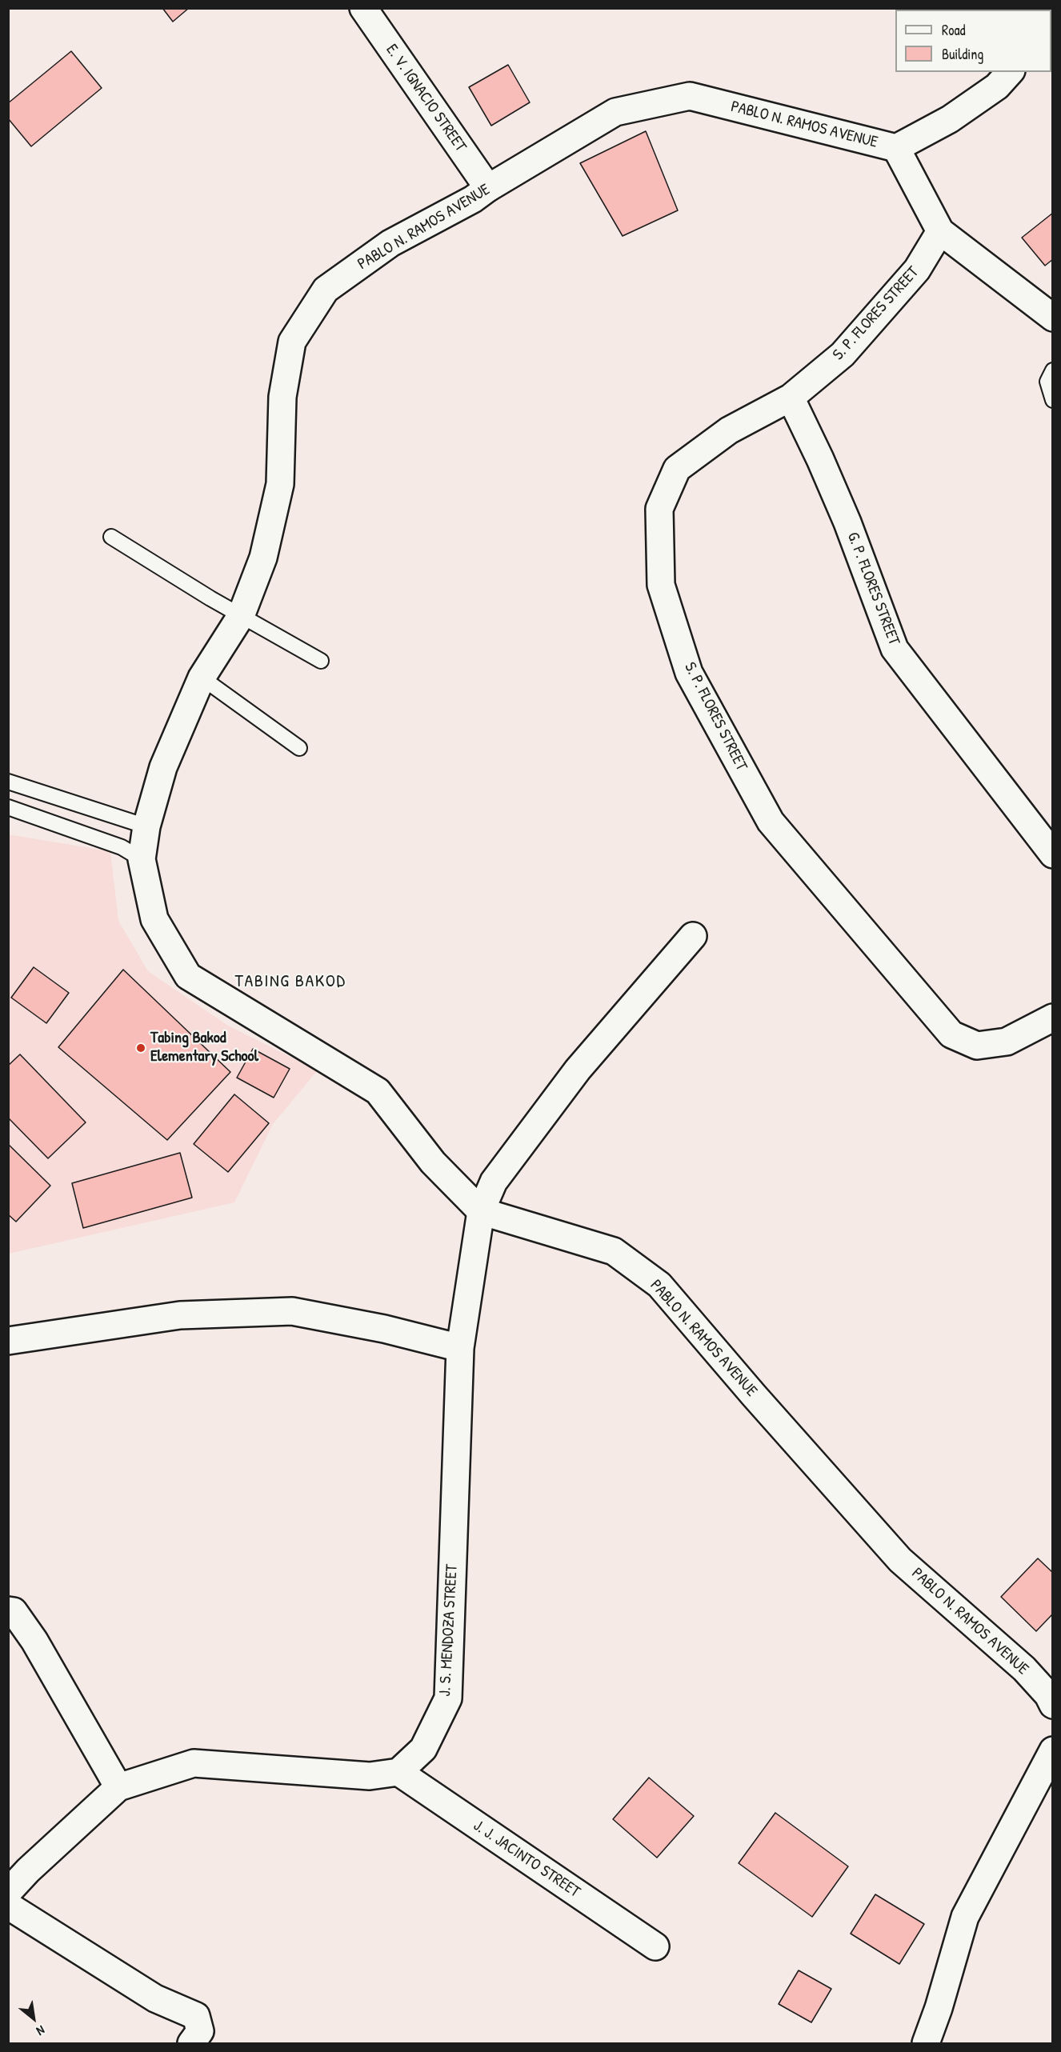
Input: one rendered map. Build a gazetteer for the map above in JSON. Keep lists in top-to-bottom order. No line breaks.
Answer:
{"streets":{"street":["E. V. IGNACIO STREET","PABLO N. RAMOS AVENUE","S. P. FLORES STREET","G. P. FLORES STREET","J. S. MENDOZA STREET","J. J. JACINTO STREET"]},"crossings":[["E. V. IGNACIO STREET","PABLO N. RAMOS AVENUE"],["PABLO N. RAMOS AVENUE","J. S. MENDOZA STREET"],["S. P. FLORES STREET","G. P. FLORES STREET"],["J. S. MENDOZA STREET","J. J. JACINTO STREET"]],"districts":["TABING BAKOD"],"places":["Tabing Bakod Elementary School"],"legend":["Road","Building"],"north":"bottom right"}
